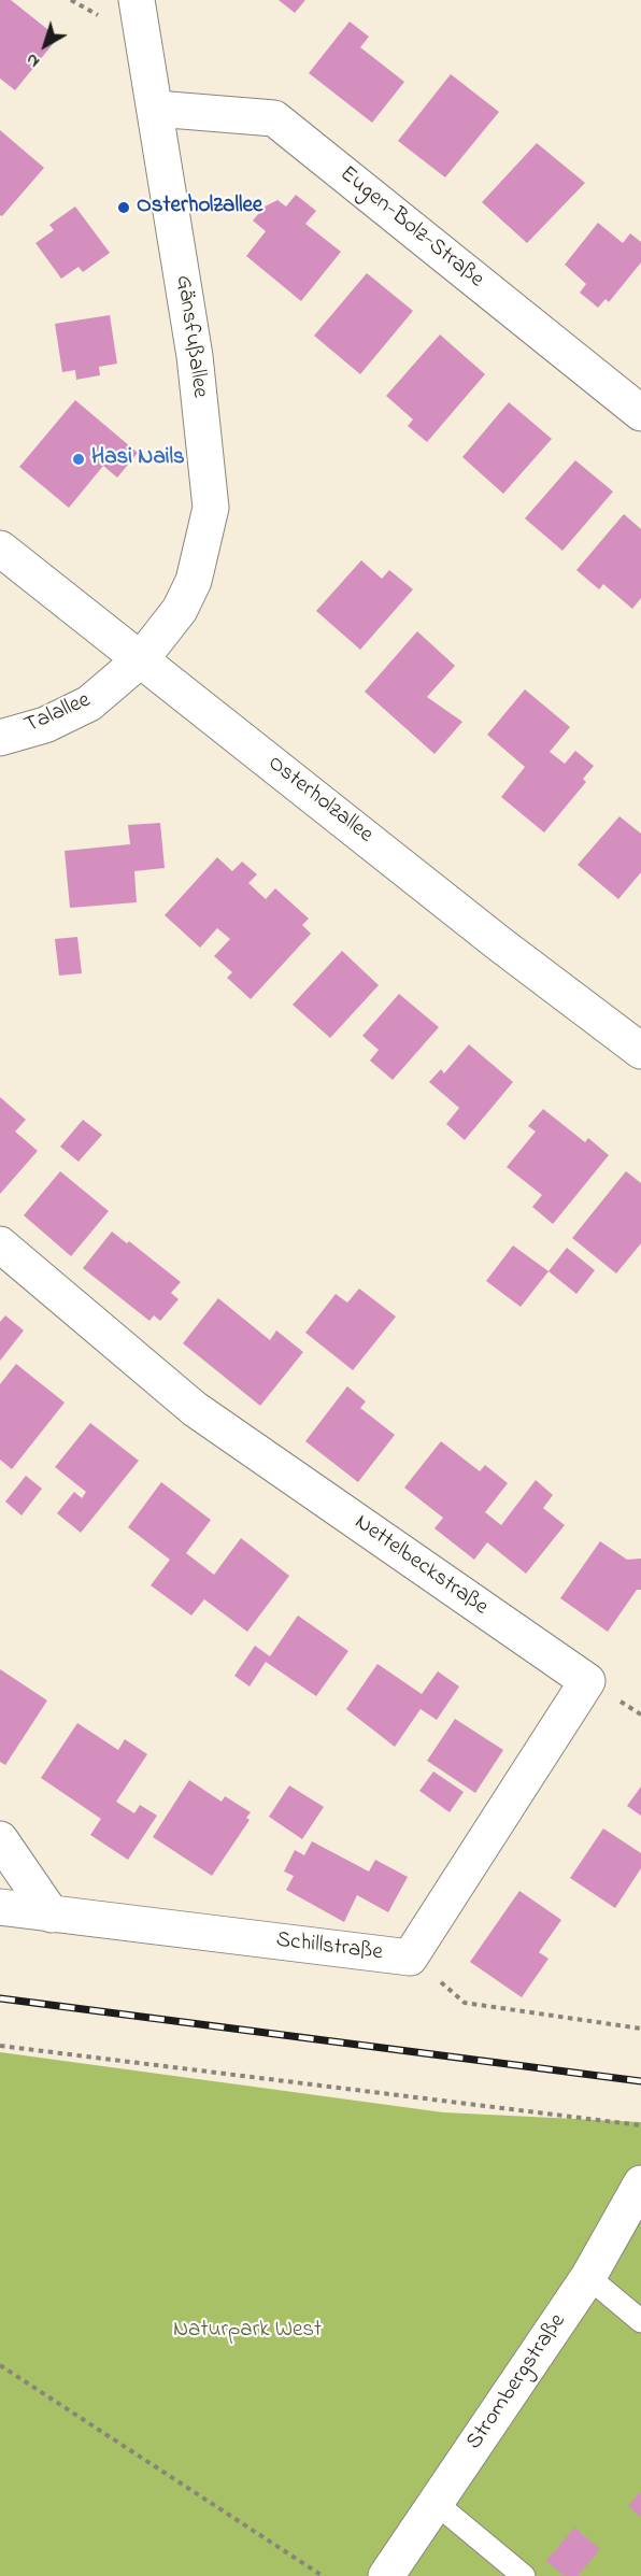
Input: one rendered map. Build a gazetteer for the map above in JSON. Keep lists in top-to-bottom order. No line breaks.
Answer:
{"streets":{"street":["Eugen-Bolz-Straße","Gänsfußallee","Talallee","Osterholzallee","Nettelbeckstraße","Schillstraße","Strombergstraße"]},"crossings":[["Eugen-Bolz-Straße","Gänsfußallee"],["Gänsfußallee","Talallee"],["Gänsfußallee","Osterholzallee"],["Talallee","Osterholzallee"],["Nettelbeckstraße","Schillstraße"]],"parks":["Naturpark West"],"places":["Osterholzallee","Hasi Nails"],"north":"bottom left"}
